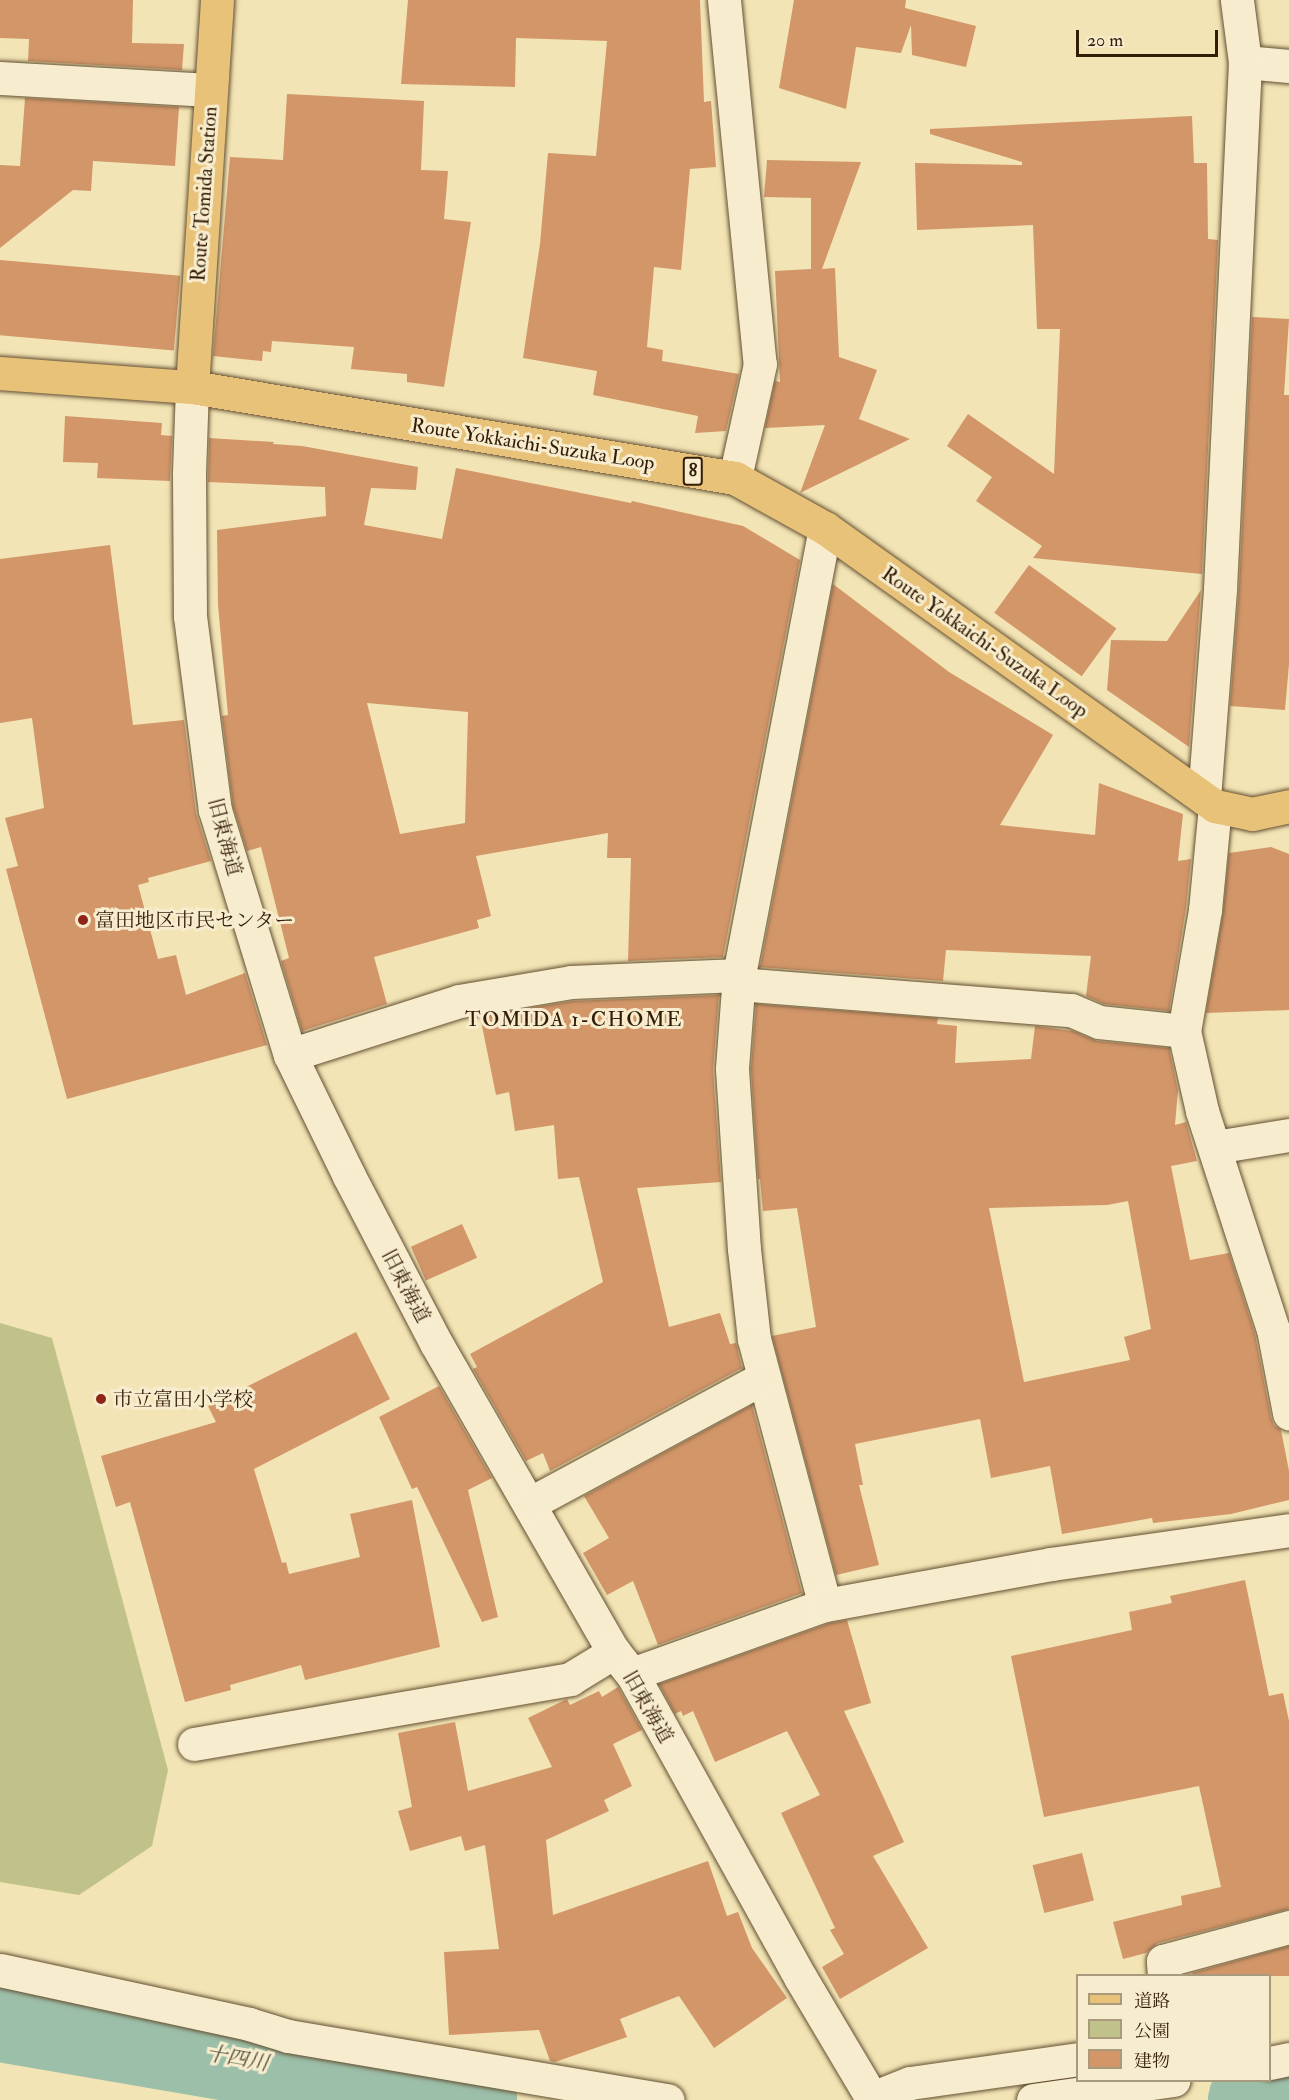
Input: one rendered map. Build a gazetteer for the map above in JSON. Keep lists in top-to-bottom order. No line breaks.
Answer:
{"streets":{"main road":["Route Tomida Station","Route Yokkaichi-Suzuka Loop","8"],"street":["旧東海道"]},"crossings":[["Route Tomida Station","Route Yokkaichi-Suzuka Loop"],["Route Tomida Station","旧東海道"],["Route Yokkaichi-Suzuka Loop","旧東海道"]],"districts":["TOMIDA 1-CHOME"],"water":["十四川"],"places":["富田地区市民センター","市立富田小学校"],"legend":["道路","公園","建物"],"scale_bar":"20 m"}
